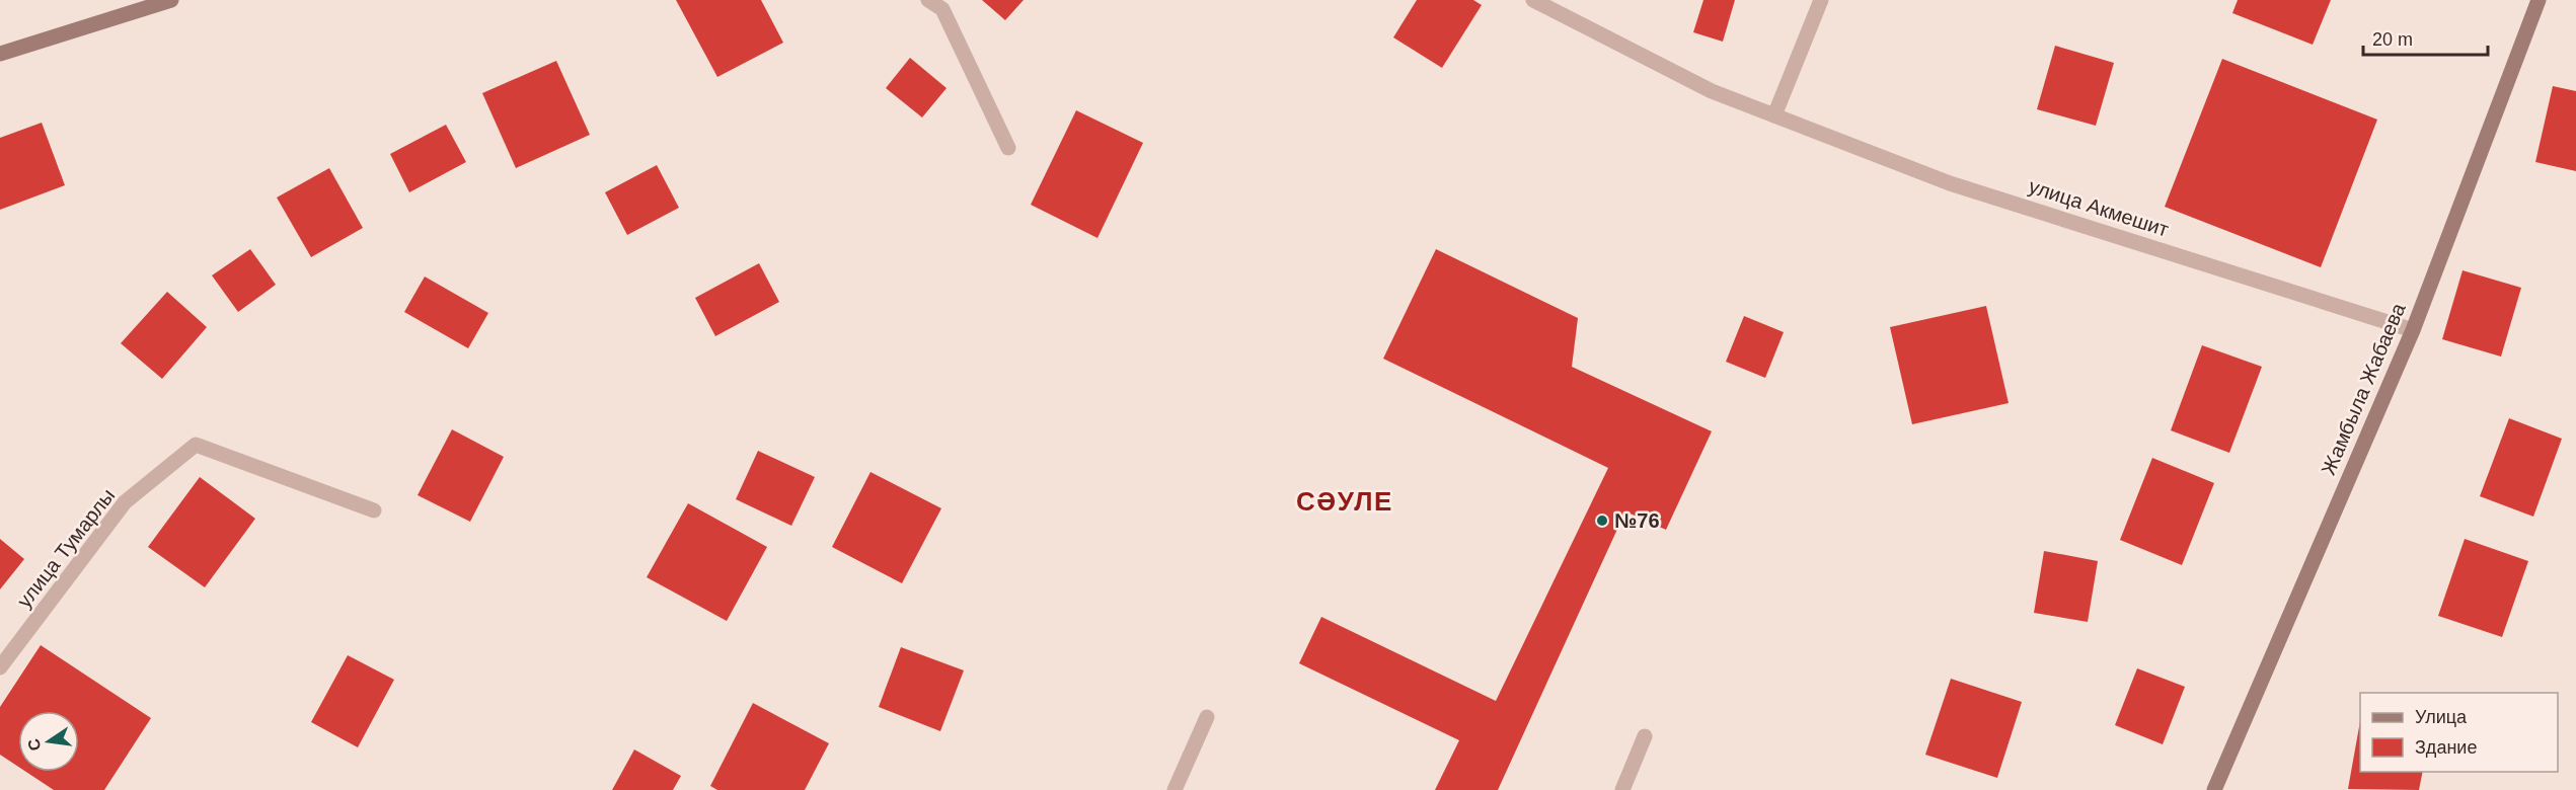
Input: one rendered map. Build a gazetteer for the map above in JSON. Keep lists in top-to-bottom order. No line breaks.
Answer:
{"streets":{"street":["улица Акмешит","Жамбыла Жабаева","улица Тумарлы"]},"crossings":[["улица Акмешит","Жамбыла Жабаева"]],"districts":["СӘУЛЕ"],"places":["№76"],"legend":["Улица","Здание"],"scale_bar":"20 m","north":"left"}
